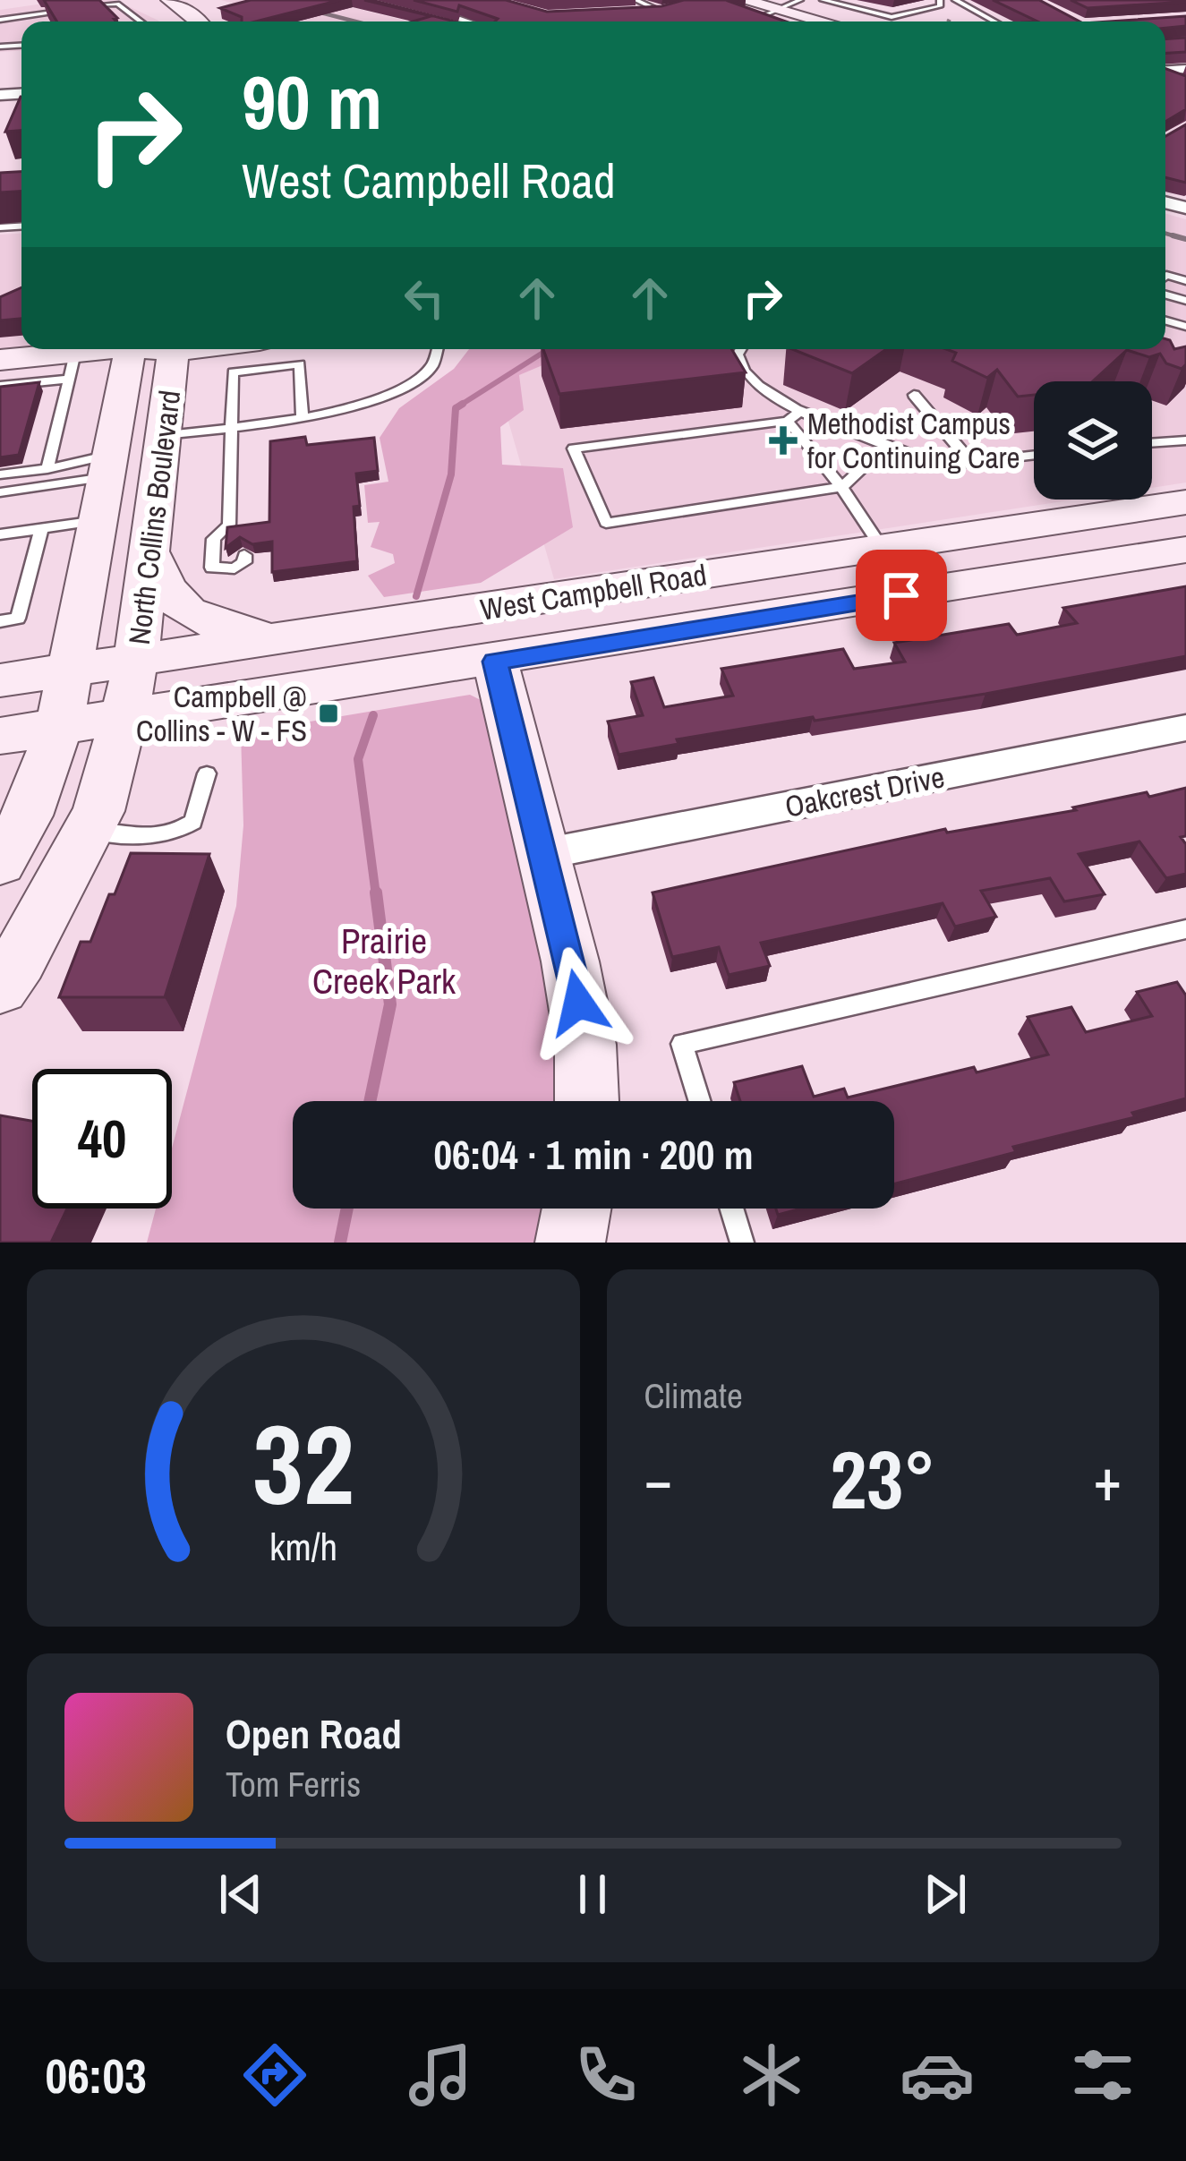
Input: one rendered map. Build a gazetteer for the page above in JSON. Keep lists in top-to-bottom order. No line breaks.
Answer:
{"streets":{"main road":["North Collins Boulevard","West Campbell Road"],"street":["Oakcrest Drive"]},"crossings":[["North Collins Boulevard","West Campbell Road"]],"parks":["Prairie Creek Park"],"places":{"health":["Methodist Campus for Continuing Care"],"transit":["Campbell @ Collins - W - FS"]},"page":{"turn":["90 m","West Campbell Road"],"limit":"40","trip":"06:04 · 1 min · 200 m","tile":"Climate","heat":["−","23°","+"],"song":["Open Road","Tom Ferris"],"tabs":"06:03","gauge":["32","km/h"]}}
